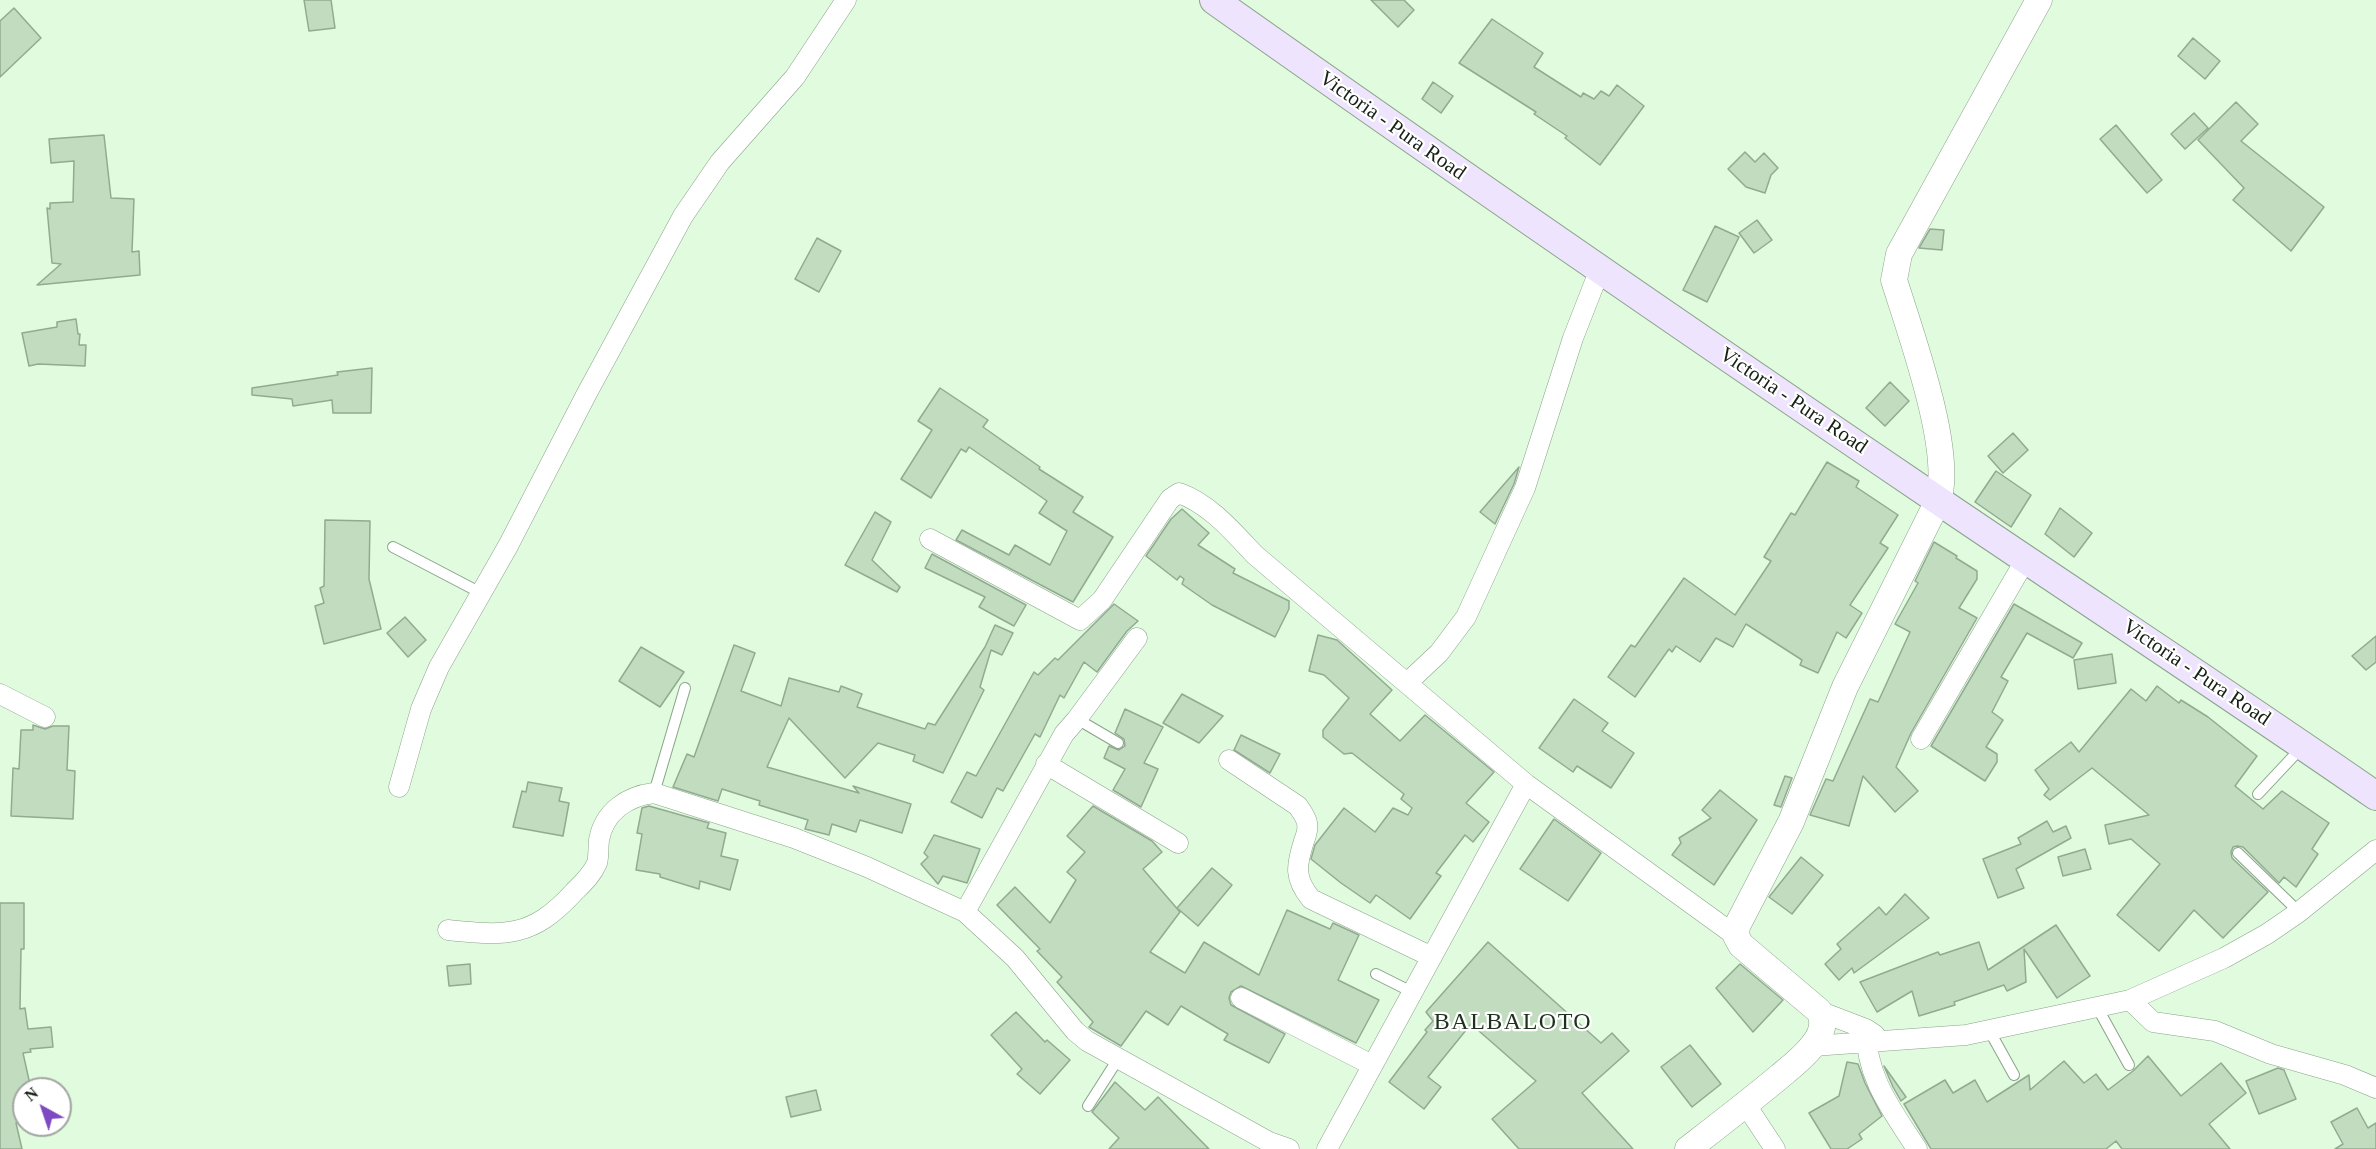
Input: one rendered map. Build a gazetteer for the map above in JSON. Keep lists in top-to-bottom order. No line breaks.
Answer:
{"streets":{"main road":["Victoria - Pura Road"]},"districts":["BALBALOTO"],"north":"top left"}
